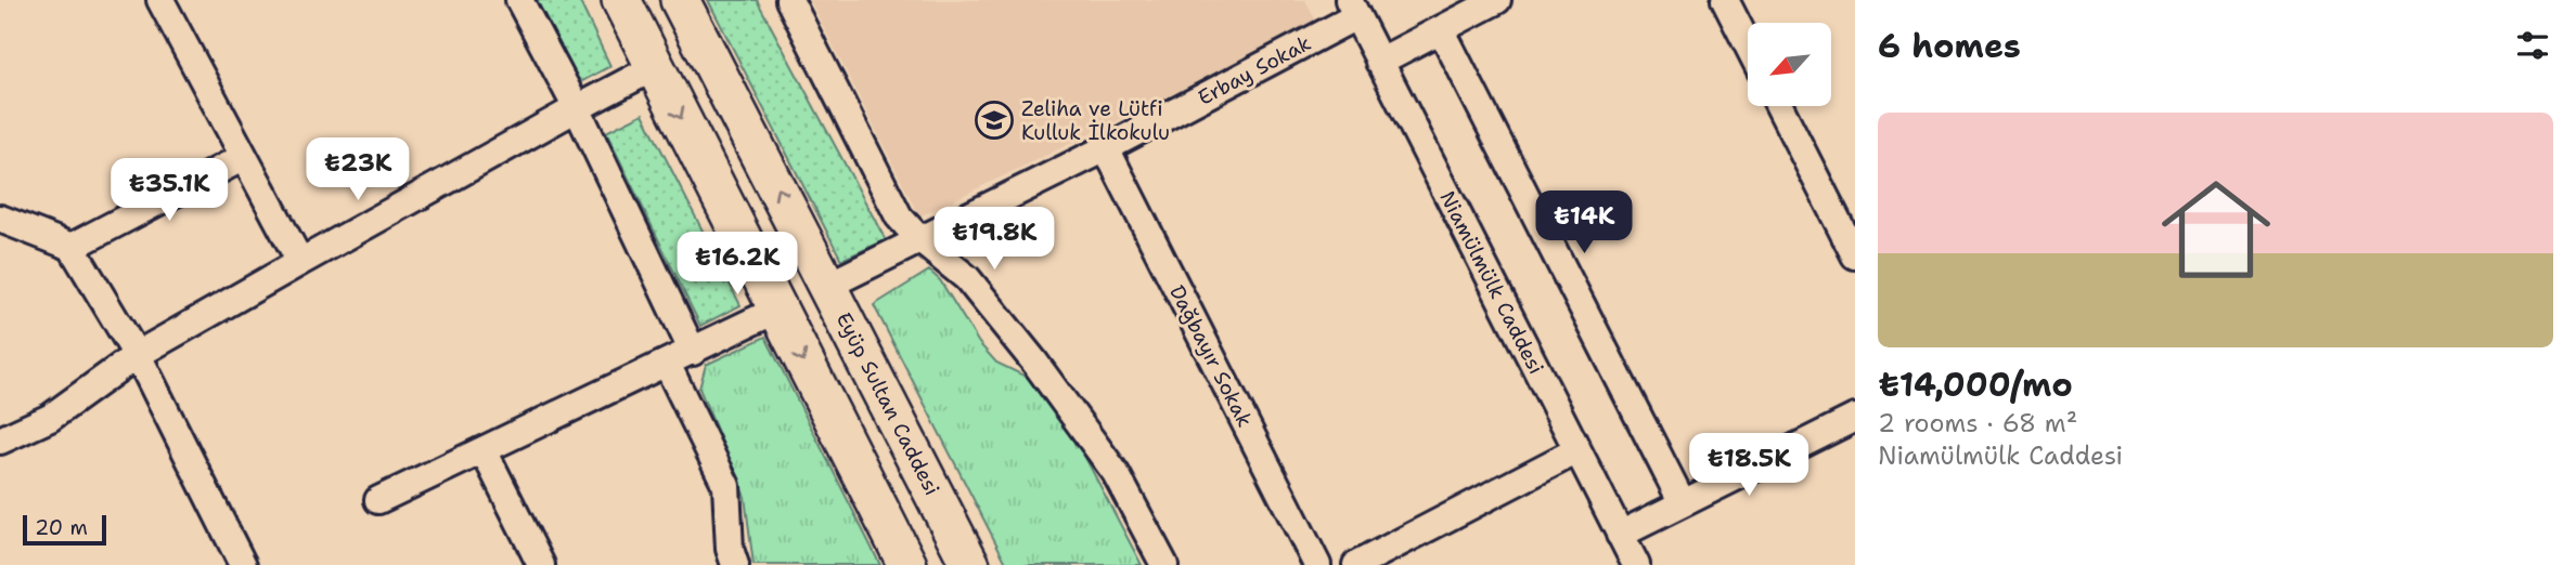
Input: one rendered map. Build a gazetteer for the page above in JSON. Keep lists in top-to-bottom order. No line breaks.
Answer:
{"streets":{"main road":["Eyüp Sultan Caddesi"],"street":["Erbay Sokak","Niamülmülk Caddesi","Dağbayır Sokak"]},"crossings":[["Erbay Sokak","Niamülmülk Caddesi"],["Erbay Sokak","Dağbayır Sokak"],["Erbay Sokak","Eyüp Sultan Caddesi"]],"places":{"school or university":["Zeliha ve Lütfi Kulluk İlkokulu"]},"scale_bar":"20 m","north":"bottom left","page":{"heading":"6 homes","list":[{"name":"₺14,000/mo","note":"2 rooms · 68 m² · Niamülmülk Caddesi"}],"price":["₺23K","₺35.1K","₺14K","₺19.8K","₺16.2K","₺18.5K"],"scale":"20 m"}}
